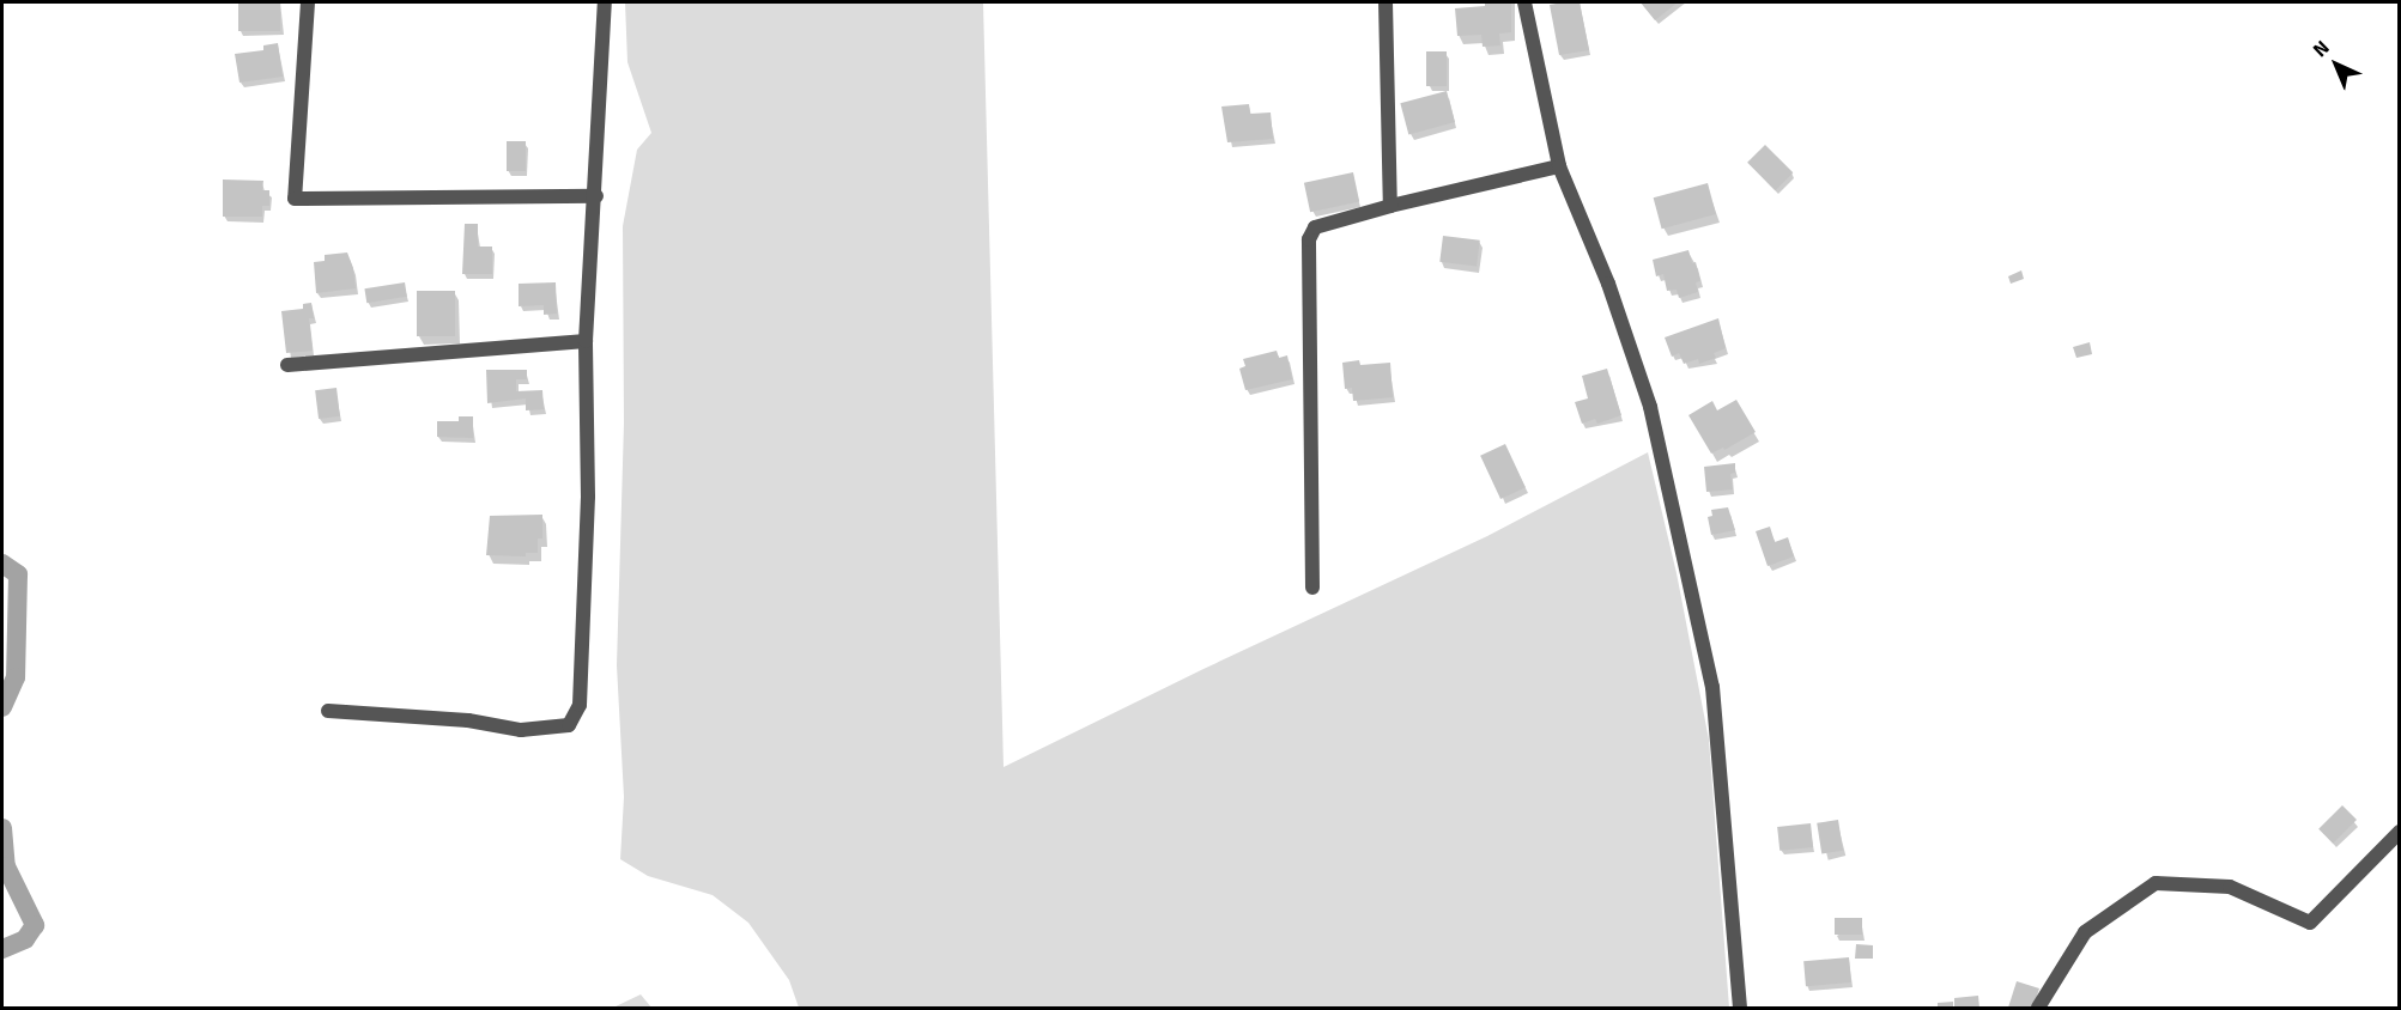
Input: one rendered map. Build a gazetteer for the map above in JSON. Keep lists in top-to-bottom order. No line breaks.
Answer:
{"north":"top left"}
